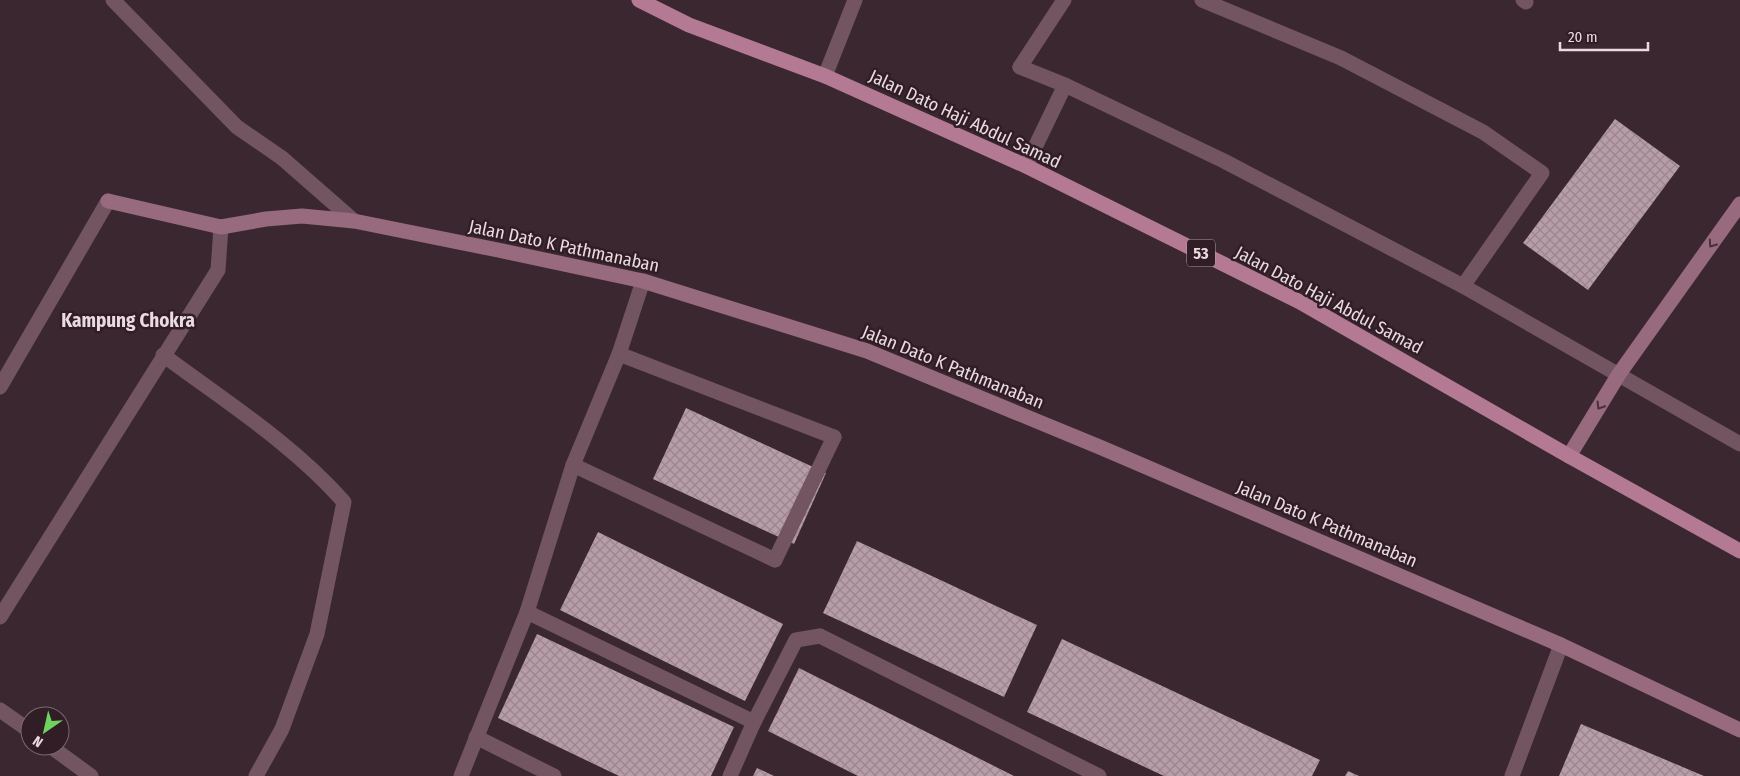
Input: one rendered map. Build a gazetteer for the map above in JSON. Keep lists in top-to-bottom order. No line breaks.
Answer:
{"streets":{"main road":["Jalan Dato Haji Abdul Samad","53"],"street":["Jalan Dato K Pathmanaban"]},"districts":["Kampung Chokra"],"scale_bar":"20 m","north":"bottom left"}
